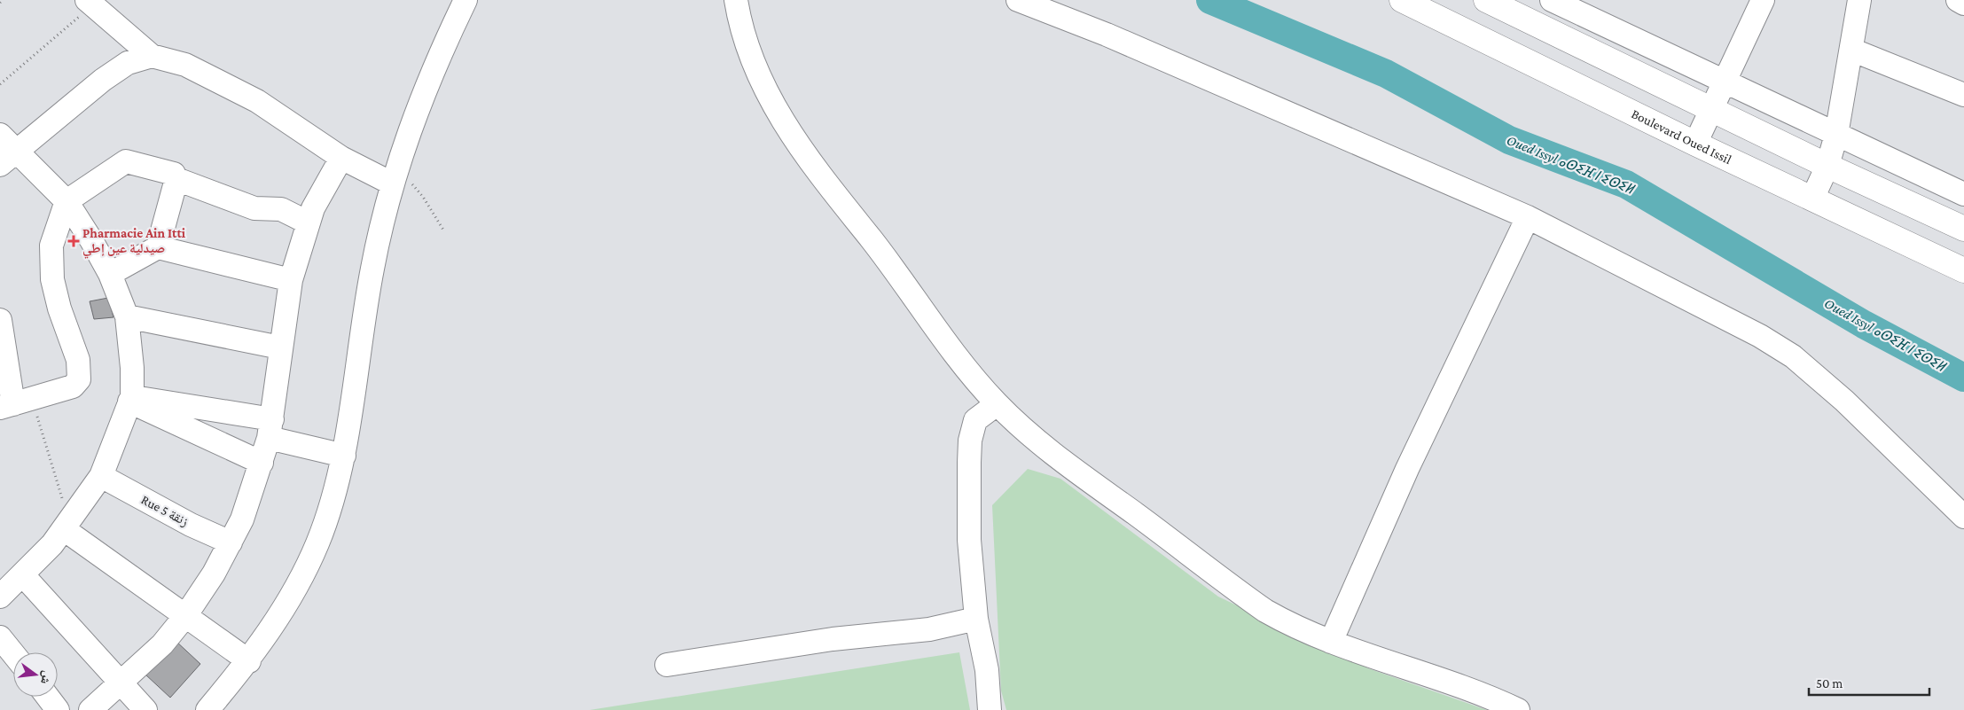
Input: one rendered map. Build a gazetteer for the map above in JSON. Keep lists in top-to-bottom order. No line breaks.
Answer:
{"streets":{"main road":["Boulevard Oued Issil"],"street":["Rue 5 زنقة"]},"water":["Oued Issyl ⴰⵙⵉⴼ ⵏ ⵉⵙⵉⵍ"],"places":{"health":["Pharmacie Ain Itti صيدلية عين إطي"]},"scale_bar":"50 m","north":"right"}
